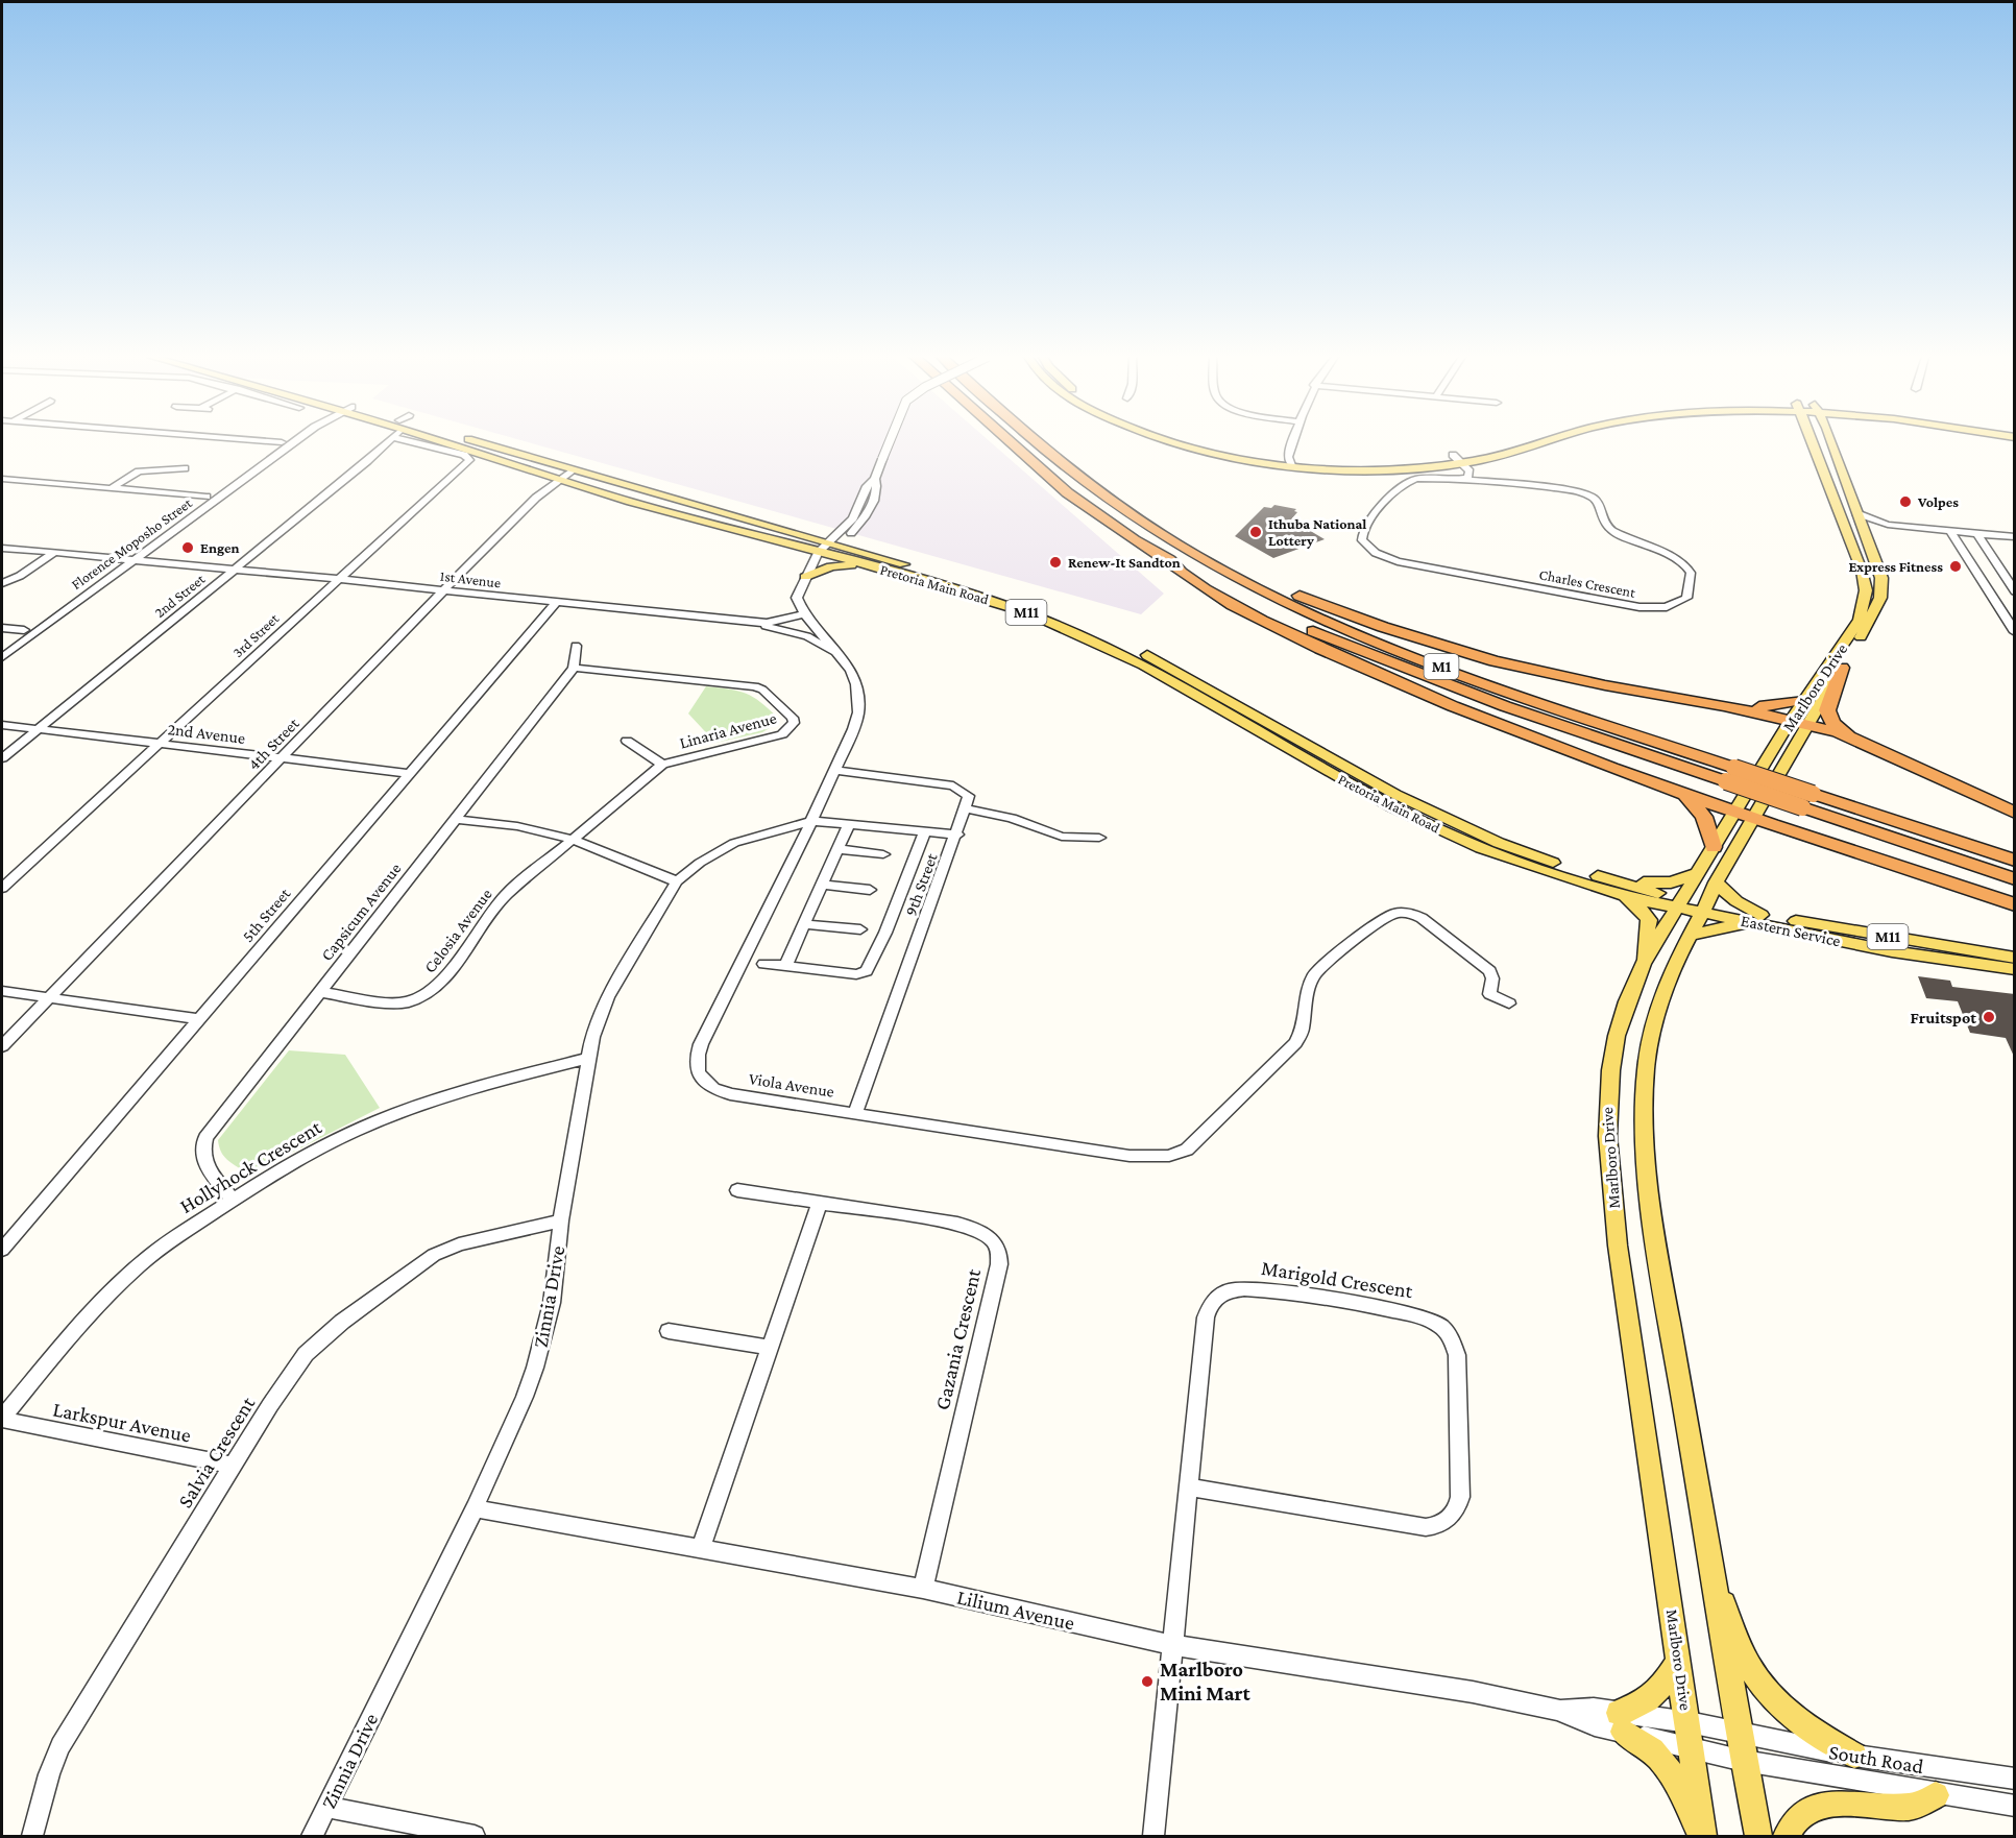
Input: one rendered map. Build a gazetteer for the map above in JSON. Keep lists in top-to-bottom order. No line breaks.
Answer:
{"streets":{"highway":["M1"],"main road":["Pretoria Main Road","M11","Marlboro Drive","Eastern Service"],"street":["Florence Moposho Street","1st Avenue","Charles Crescent","2nd Street","3rd Street","Linaria Avenue","2nd Avenue","4th Street","9th Street","Capsicum Avenue","5th Street","Celosia Avenue","Viola Avenue","Hollyhock Crescent","Marigold Crescent","Zinnia Drive","Gazania Crescent","Larkspur Avenue","Salvia Crescent","Lilium Avenue","South Road"]},"crossings":[["Florence Moposho Street","1st Avenue"],["1st Avenue","2nd Street"],["1st Avenue","3rd Street"],["1st Avenue","4th Street"],["1st Avenue","5th Street"],["1st Avenue","Viola Avenue"],["Pretoria Main Road","Marlboro Drive"],["Pretoria Main Road","4th Street"],["Pretoria Main Road","Eastern Service"],["2nd Street","2nd Avenue"],["3rd Street","2nd Avenue"],["Marlboro Drive","Eastern Service"],["Marlboro Drive","Lilium Avenue"],["Marlboro Drive","South Road"],["Linaria Avenue","Capsicum Avenue"],["Linaria Avenue","Celosia Avenue"],["2nd Avenue","4th Street"],["2nd Avenue","5th Street"],["9th Street","Viola Avenue"],["Capsicum Avenue","Celosia Avenue"],["Capsicum Avenue","Hollyhock Crescent"],["Viola Avenue","Zinnia Drive"],["Hollyhock Crescent","Zinnia Drive"],["Hollyhock Crescent","Larkspur Avenue"],["Marigold Crescent","Lilium Avenue"],["Zinnia Drive","Salvia Crescent"],["Zinnia Drive","Lilium Avenue"],["Gazania Crescent","Lilium Avenue"],["Larkspur Avenue","Salvia Crescent"],["Lilium Avenue","South Road"]],"places":["Volpes","Ithuba National Lottery","Engen","Renew-It Sandton","Express Fitness","Fruitspot","Marlboro Mini Mart"]}
